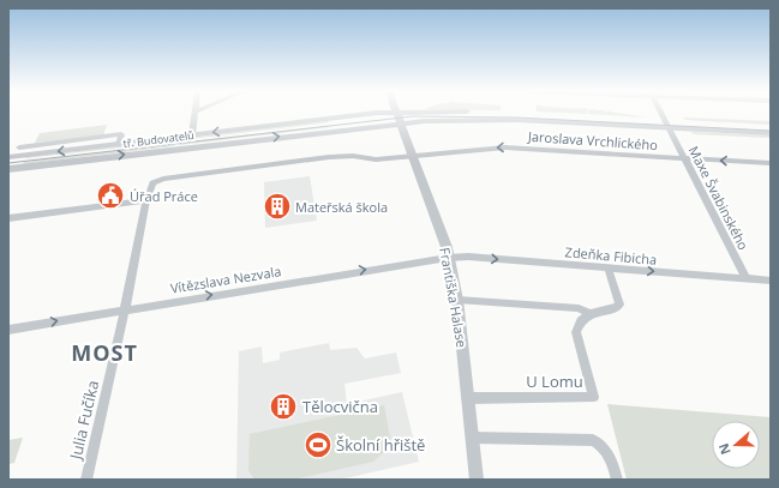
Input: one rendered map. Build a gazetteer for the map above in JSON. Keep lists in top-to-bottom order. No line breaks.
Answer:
{"streets":{"street":["tř. Budovatelů","Jaroslava Vrchlického","Maxe Švabinského","Zdeňka Fibicha","Vítězslava Nezvala","Františka Halase","U Lomu","Julia Fučíka"]},"crossings":[["tř. Budovatelů","Maxe Švabinského"],["tř. Budovatelů","Františka Halase"],["Jaroslava Vrchlického","Maxe Švabinského"],["Jaroslava Vrchlického","Františka Halase"],["Jaroslava Vrchlického","Julia Fučíka"],["Maxe Švabinského","Zdeňka Fibicha"],["Zdeňka Fibicha","Vítězslava Nezvala"],["Zdeňka Fibicha","Františka Halase"],["Vítězslava Nezvala","Františka Halase"],["Vítězslava Nezvala","Julia Fučíka"],["Františka Halase","U Lomu"]],"one_way":["Jaroslava Vrchlického","Vítězslava Nezvala"],"districts":["MOST"],"places":{"public building":["Úřad Práce"],"building":["Mateřská škola","Tělocvična"],"sports":["Školní hřiště"]},"north":"left"}
